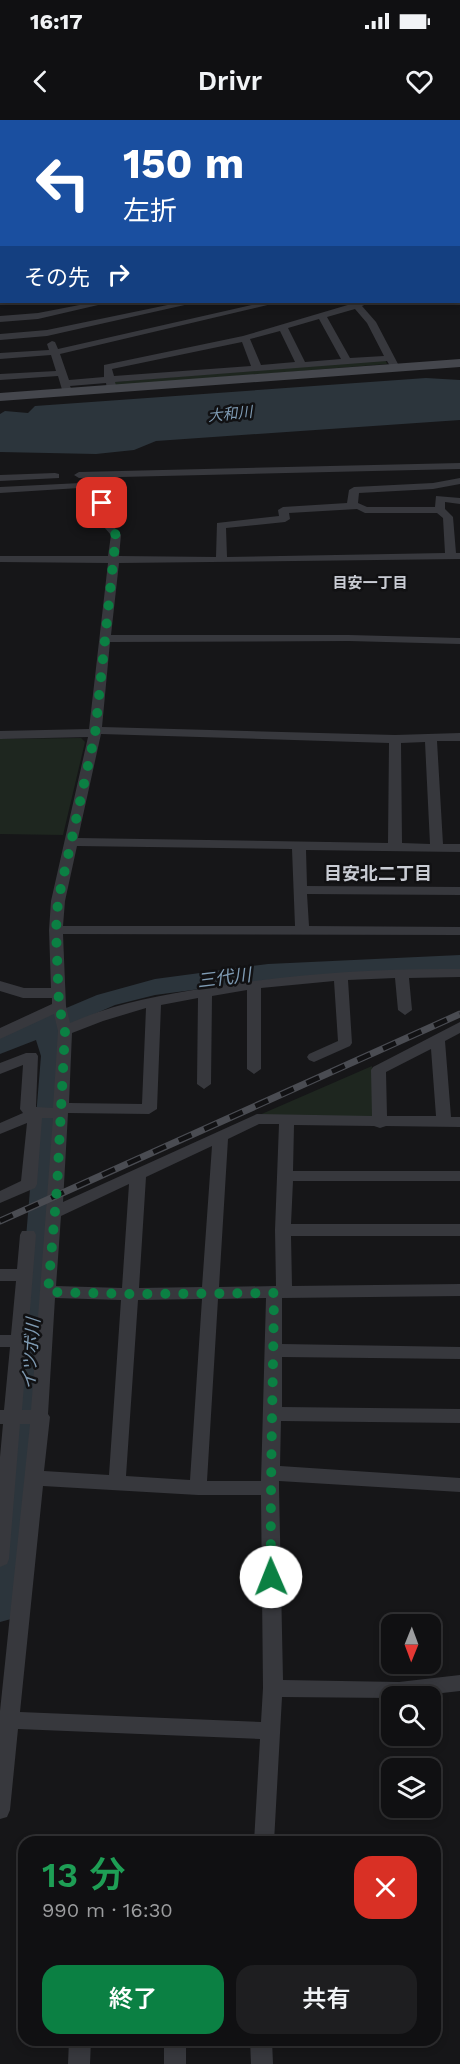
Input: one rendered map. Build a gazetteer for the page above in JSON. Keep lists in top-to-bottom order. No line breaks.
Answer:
{"districts":["目安一丁目","目安北二丁目"],"water":["大和川","三代川","イツボ川"],"north":"bottom","page":{"status":"16:17","header":"Drivr","turn":["150 m","左折"],"then":"その先","heading":["13 分","990 m · 16:30"],"buttons":["終了","共有"]}}
